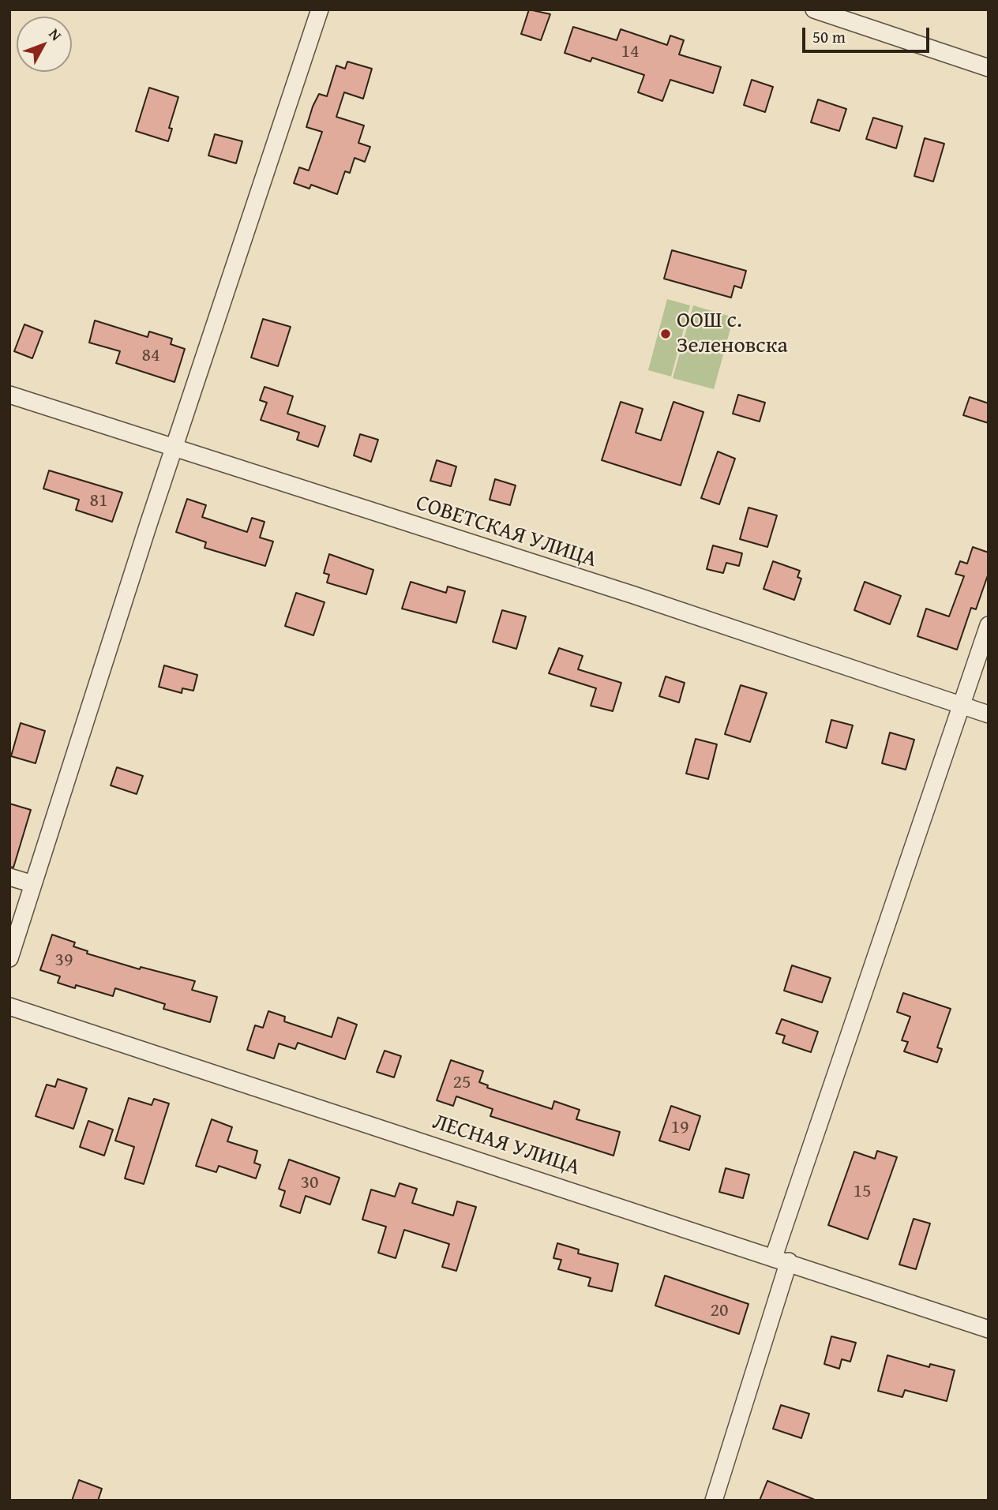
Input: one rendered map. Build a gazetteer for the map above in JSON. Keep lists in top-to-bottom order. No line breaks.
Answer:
{"streets":{"street":["СОВЕТСКАЯ УЛИЦА","ЛЕСНАЯ УЛИЦА"]},"places":["ООШ с. Зеленовска"],"house_numbers":["14","84","81","39","25","19","30","15","20"],"scale_bar":"50 m","north":"top right"}
